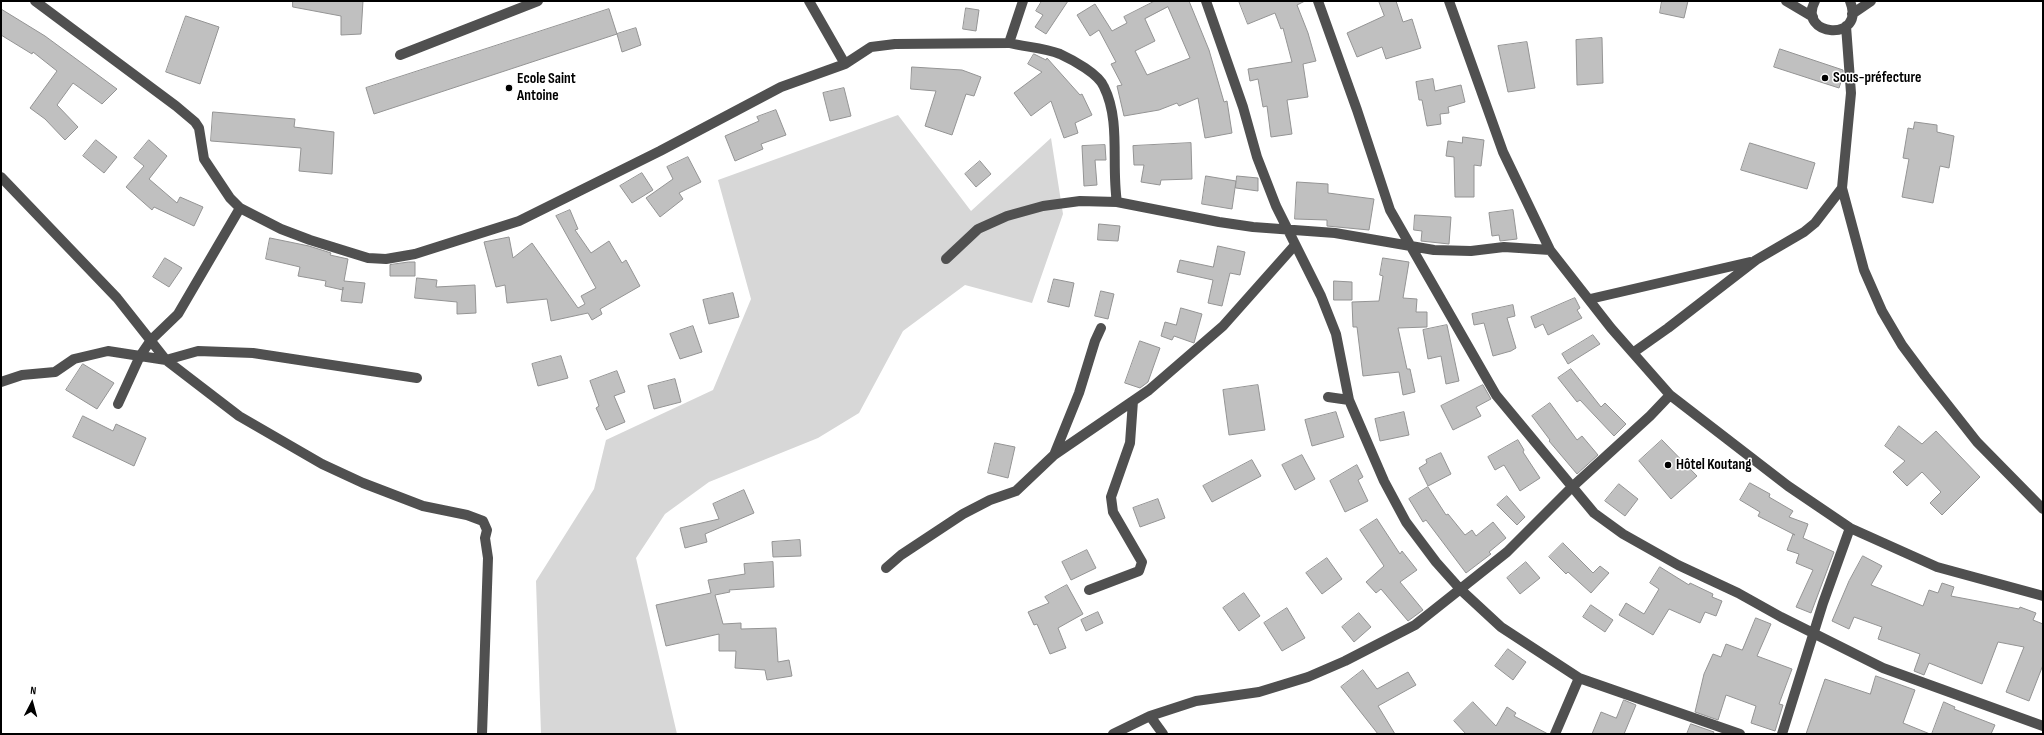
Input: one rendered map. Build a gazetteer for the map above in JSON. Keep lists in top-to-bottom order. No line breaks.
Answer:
{"places":["Sous-préfecture","Ecole Saint Antoine","Hôtel Koutang"],"north":"top"}
